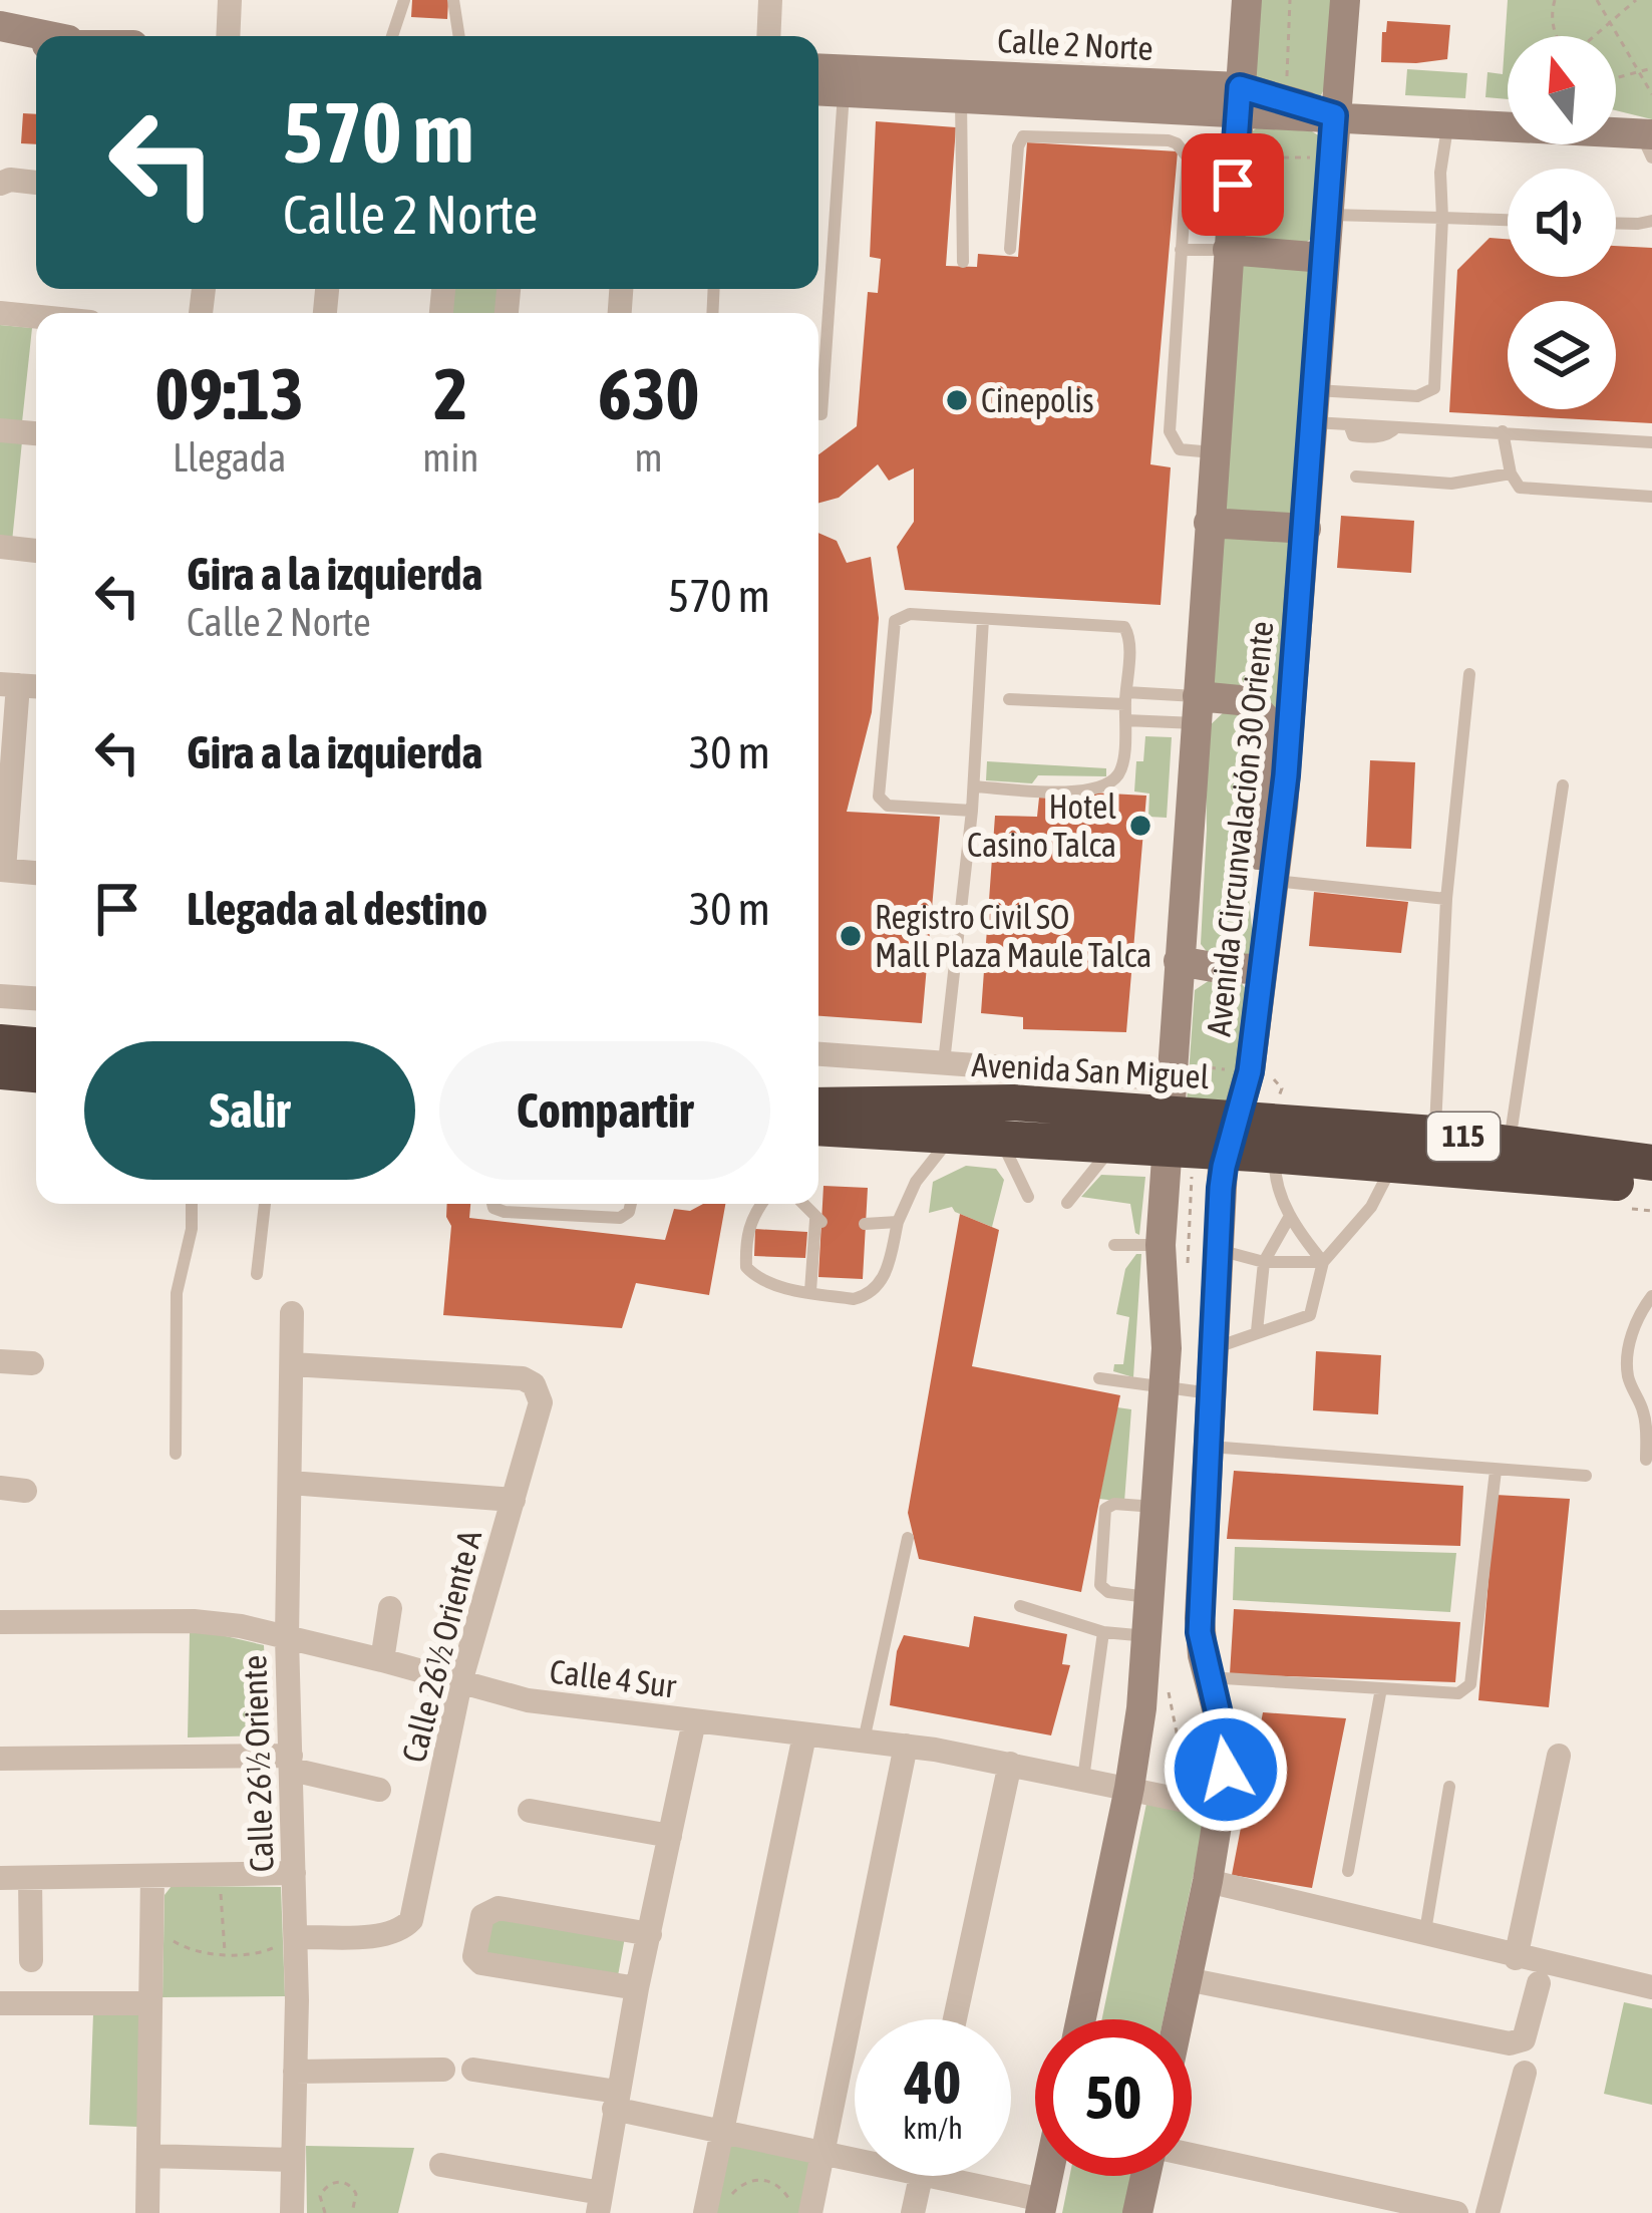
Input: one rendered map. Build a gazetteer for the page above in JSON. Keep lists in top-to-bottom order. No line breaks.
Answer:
{"streets":{"highway":["Avenida San Miguel","115"],"main road":["Calle 2 Norte","Avenida Circunvalación 30 Oriente"],"street":["Calle 26½ Oriente A","Calle 4 Sur","Calle 26½ Oriente"]},"crossings":[["Calle 2 Norte","Avenida Circunvalación 30 Oriente"],["Avenida Circunvalación 30 Oriente","Avenida San Miguel"],["Avenida Circunvalación 30 Oriente","Calle 4 Sur"],["Calle 26½ Oriente A","Calle 4 Sur"],["Calle 26½ Oriente A","Calle 26½ Oriente"],["Calle 4 Sur","Calle 26½ Oriente"]],"places":["Cinepolis","Hotel Casino Talca","Registro Civil SO Mall Plaza Maule Talca"],"north":"top","page":{"turn":["570 m","Calle 2 Norte"],"eta":["09:13","Llegada","2","min","630","m"],"list":[{"name":"Gira a la izquierda","note":"Calle 2 Norte","value":"570 m"},{"name":"Gira a la izquierda","value":"30 m"},{"name":"Llegada al destino","value":"30 m"}],"buttons":["Salir","Compartir"],"speed":"40 km/h","limit":"50"}}
